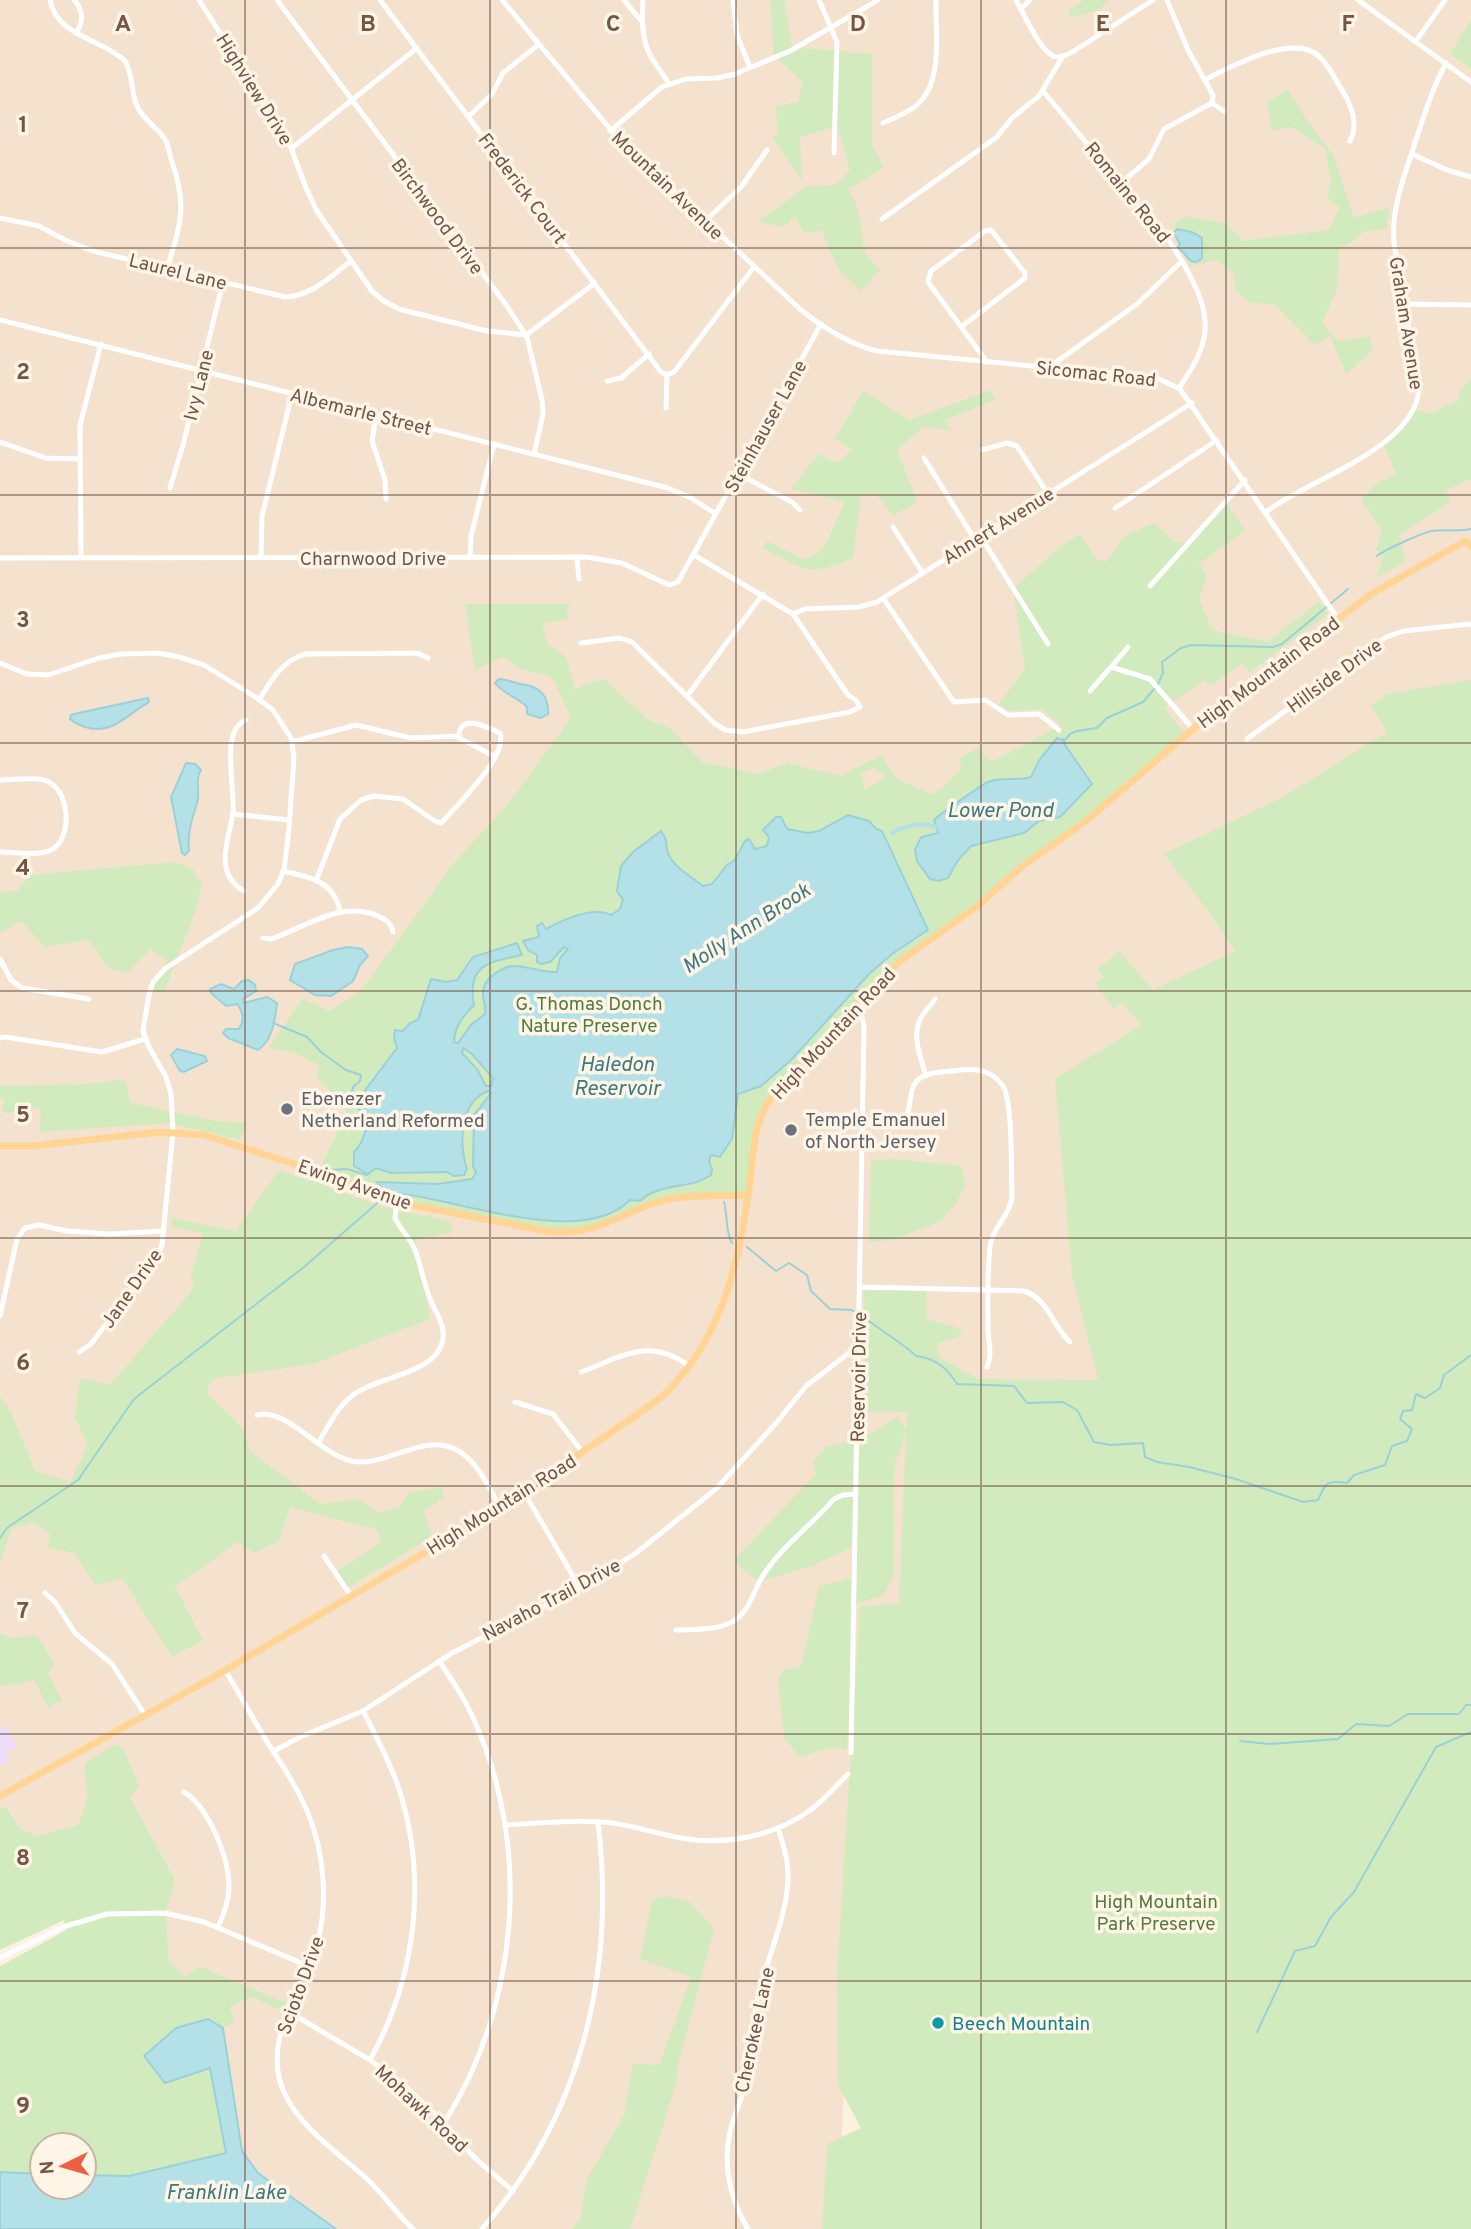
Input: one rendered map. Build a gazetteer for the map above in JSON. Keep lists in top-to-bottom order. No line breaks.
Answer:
{"streets":{"main road":["High Mountain Road","Ewing Avenue"],"street":["Highview Drive","Mountain Avenue","Frederick Court","Romaine Road","Birchwood Drive","Laurel Lane","Graham Avenue","Sicomac Road","Ivy Lane","Albemarle Street","Steinhauser Lane","Ahnert Avenue","Charnwood Drive","Hillside Drive","Jane Drive","Reservoir Drive","Navaho Trail Drive","Scioto Drive","Cherokee Lane","Mohawk Road"]},"crossings":[["Highview Drive","Birchwood Drive"],["Highview Drive","Laurel Lane"],["Mountain Avenue","Sicomac Road"],["Mountain Avenue","Steinhauser Lane"],["Romaine Road","Sicomac Road"],["Birchwood Drive","Albemarle Street"],["Laurel Lane","Ivy Lane"],["Graham Avenue","Sicomac Road"],["Sicomac Road","Ahnert Avenue"],["Sicomac Road","High Mountain Road"],["Ivy Lane","Albemarle Street"],["Albemarle Street","Steinhauser Lane"],["Steinhauser Lane","Charnwood Drive"],["High Mountain Road","Ewing Avenue"],["High Mountain Road","Reservoir Drive"],["High Mountain Road","Scioto Drive"],["Ewing Avenue","Jane Drive"],["Reservoir Drive","Navaho Trail Drive"],["Navaho Trail Drive","Scioto Drive"],["Scioto Drive","Mohawk Road"]],"water":["Lower Pond","Molly Ann Brook","Haledon Reservoir","Franklin Lake"],"parks":["G. Thomas Donch Nature Preserve","High Mountain Park Preserve"],"places":["Ebenezer Netherland Reformed","Temple Emanuel of North Jersey","Beech Mountain"],"north":"left","grid":{"columns":["A","B","C","D","E","F"],"rows":["1","2","3","4","5","6","7","8","9"]}}
